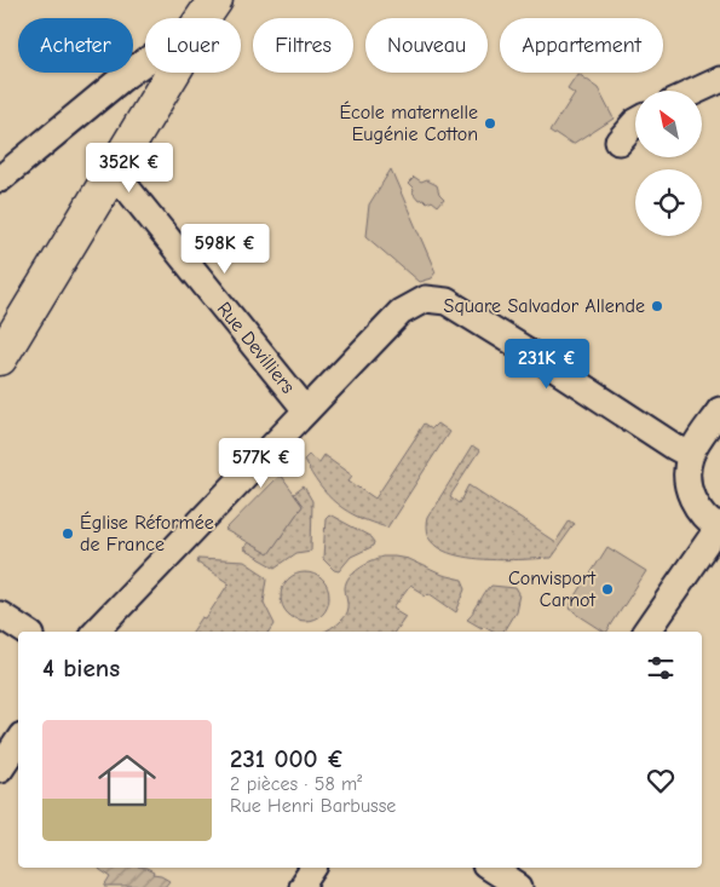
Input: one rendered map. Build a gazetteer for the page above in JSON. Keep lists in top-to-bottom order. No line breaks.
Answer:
{"streets":{"street":["Rue Devilliers"]},"places":["École maternelle Eugénie Cotton","Square Salvador Allende","Église Réformée de France","Convisport Carnot"],"north":"top left","page":{"chip":["Acheter","Louer","Filtres","Nouveau","Appartement"],"price":["352K €","598K €","231K €","577K €"],"heading":"4 biens","list":[{"name":"231 000 €","note":"2 pièces · 58 m² · Rue Henri Barbusse"}]}}
